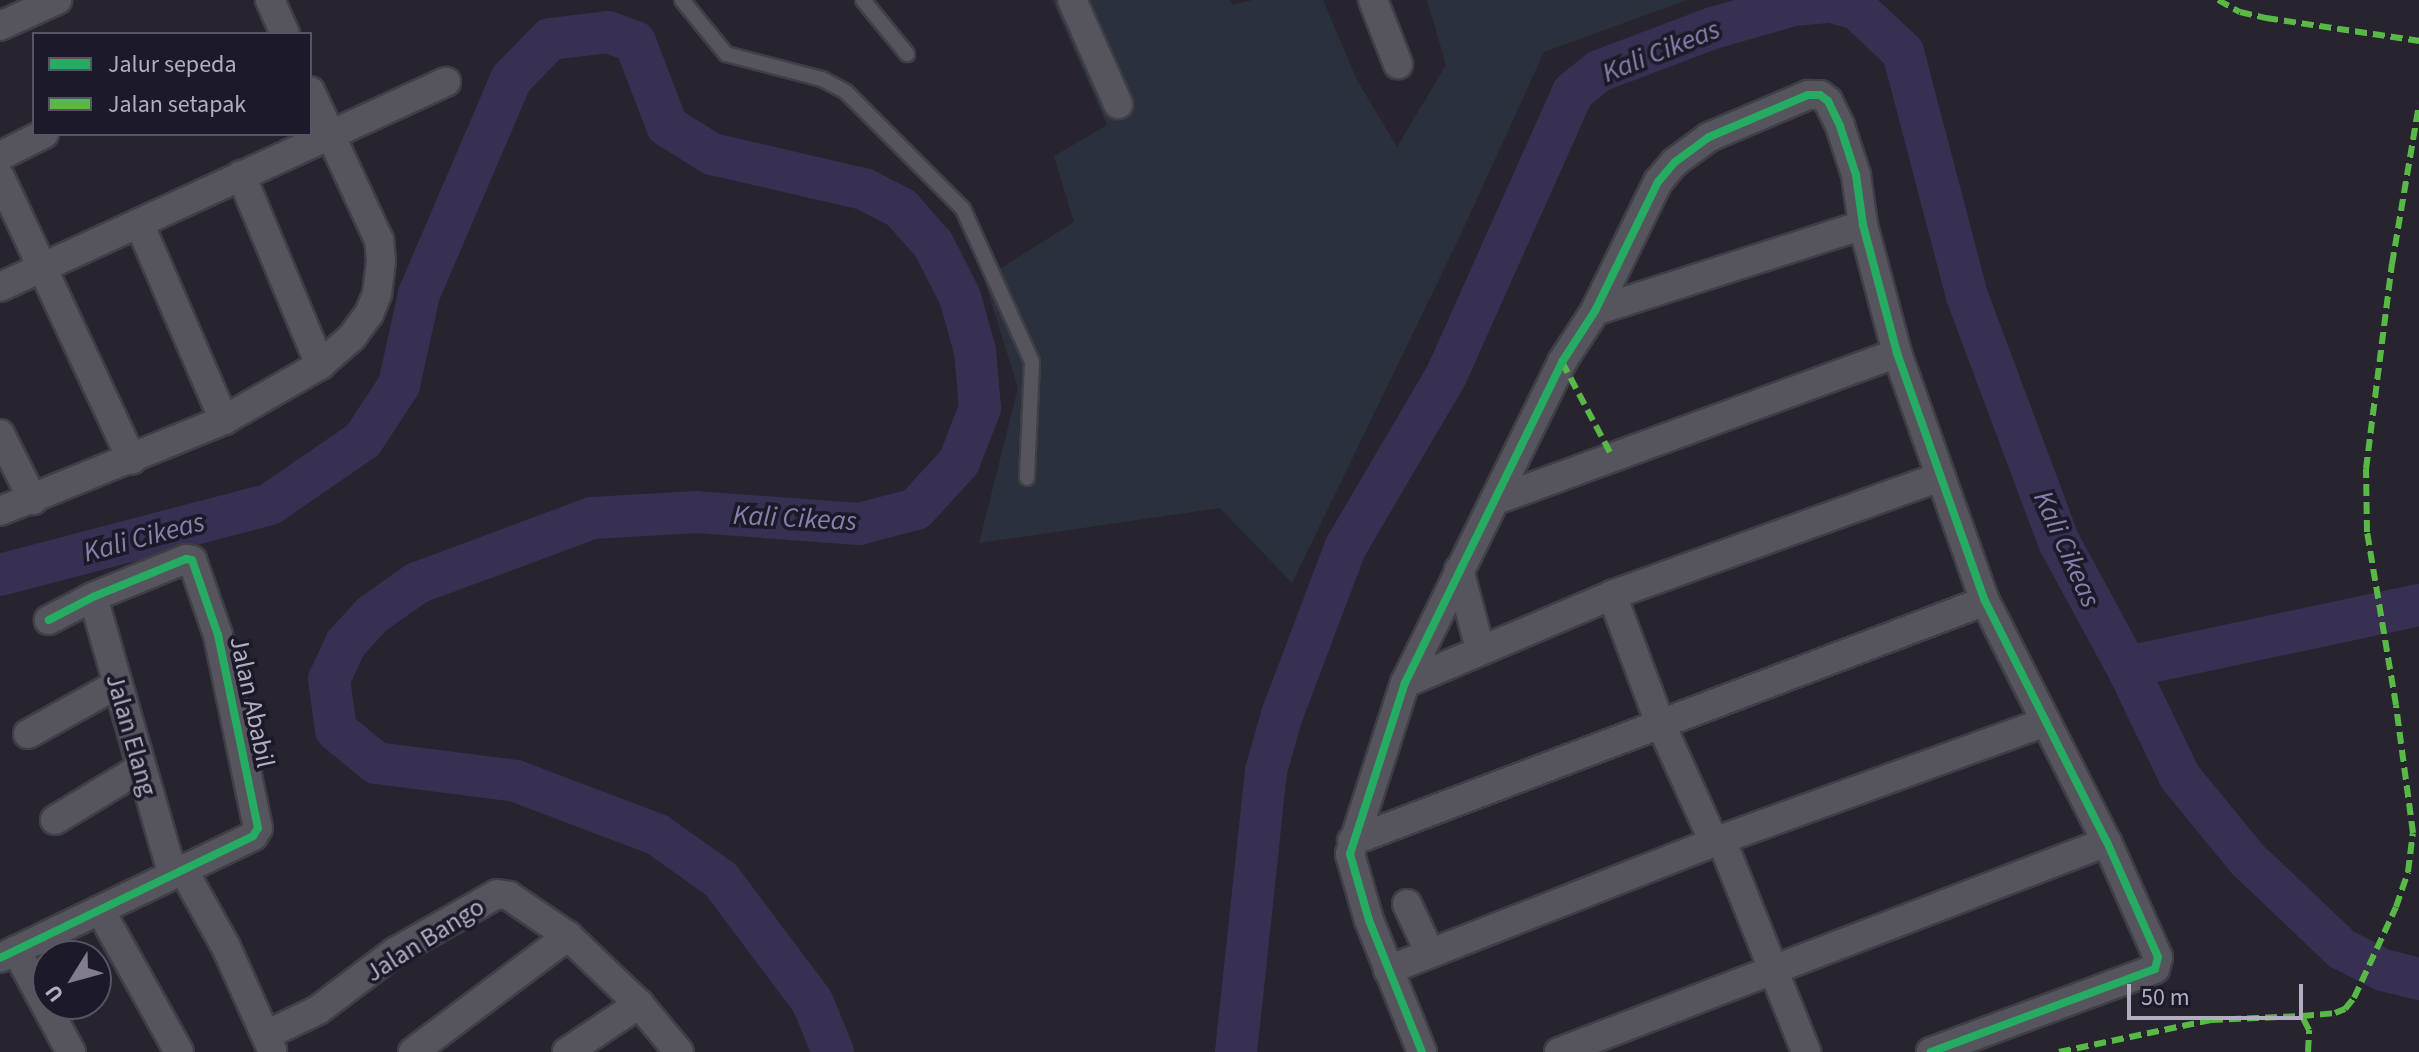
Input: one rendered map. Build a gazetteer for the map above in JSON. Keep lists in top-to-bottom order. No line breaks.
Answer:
{"streets":{"street":["Jalan Ababil","Jalan Elang","Jalan Bango"]},"crossings":[["Jalan Ababil","Jalan Elang"],["Jalan Elang","Jalan Bango"]],"water":["Kali Cikeas"],"legend":["Jalur sepeda","Jalan setapak"],"scale_bar":"50 m","north":"bottom left"}
